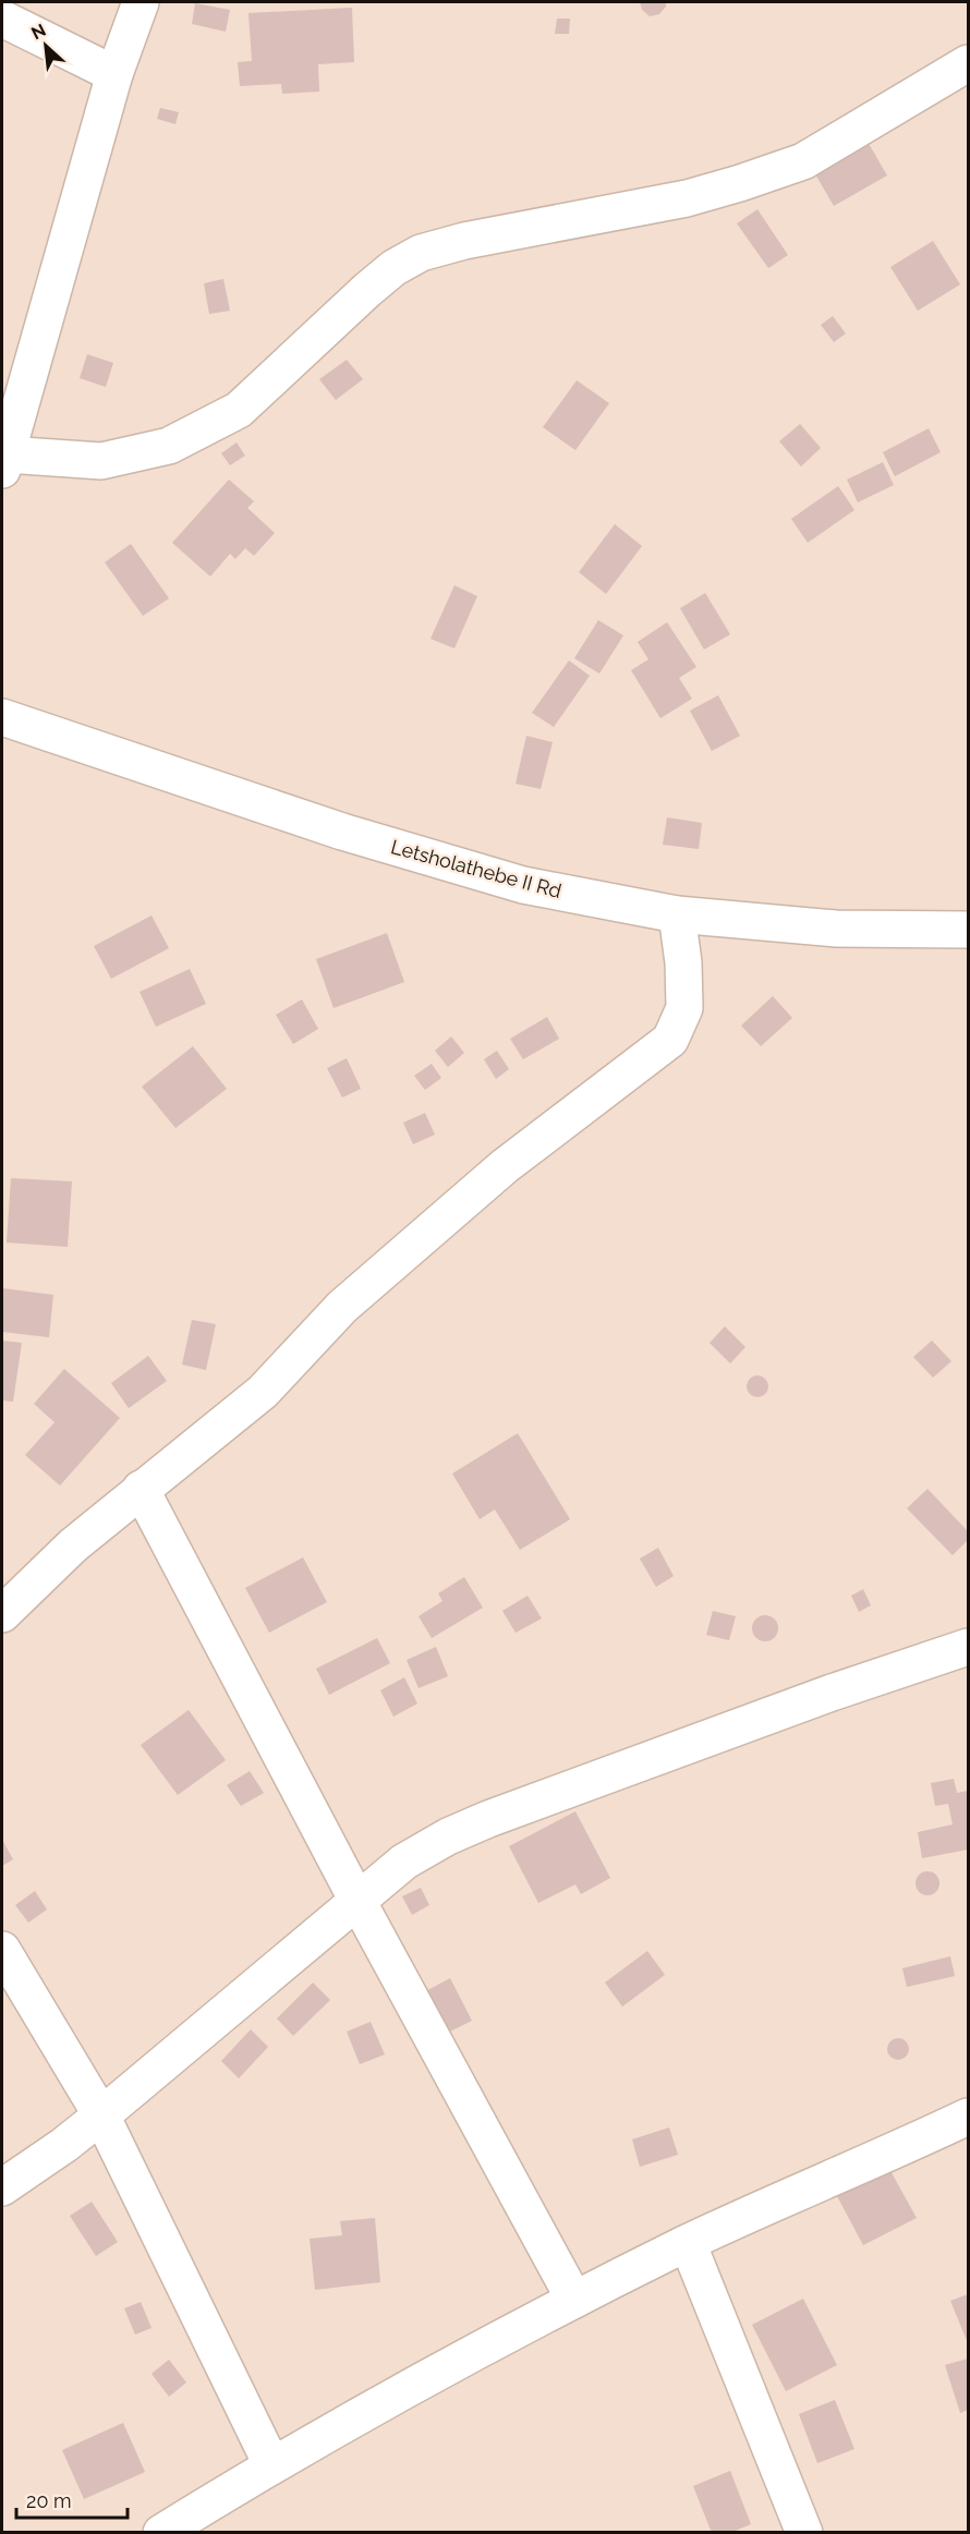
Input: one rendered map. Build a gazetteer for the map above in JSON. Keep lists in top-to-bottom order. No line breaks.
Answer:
{"streets":{"street":["Letsholathebe II Rd"]},"scale_bar":"20 m","north":"top left"}
